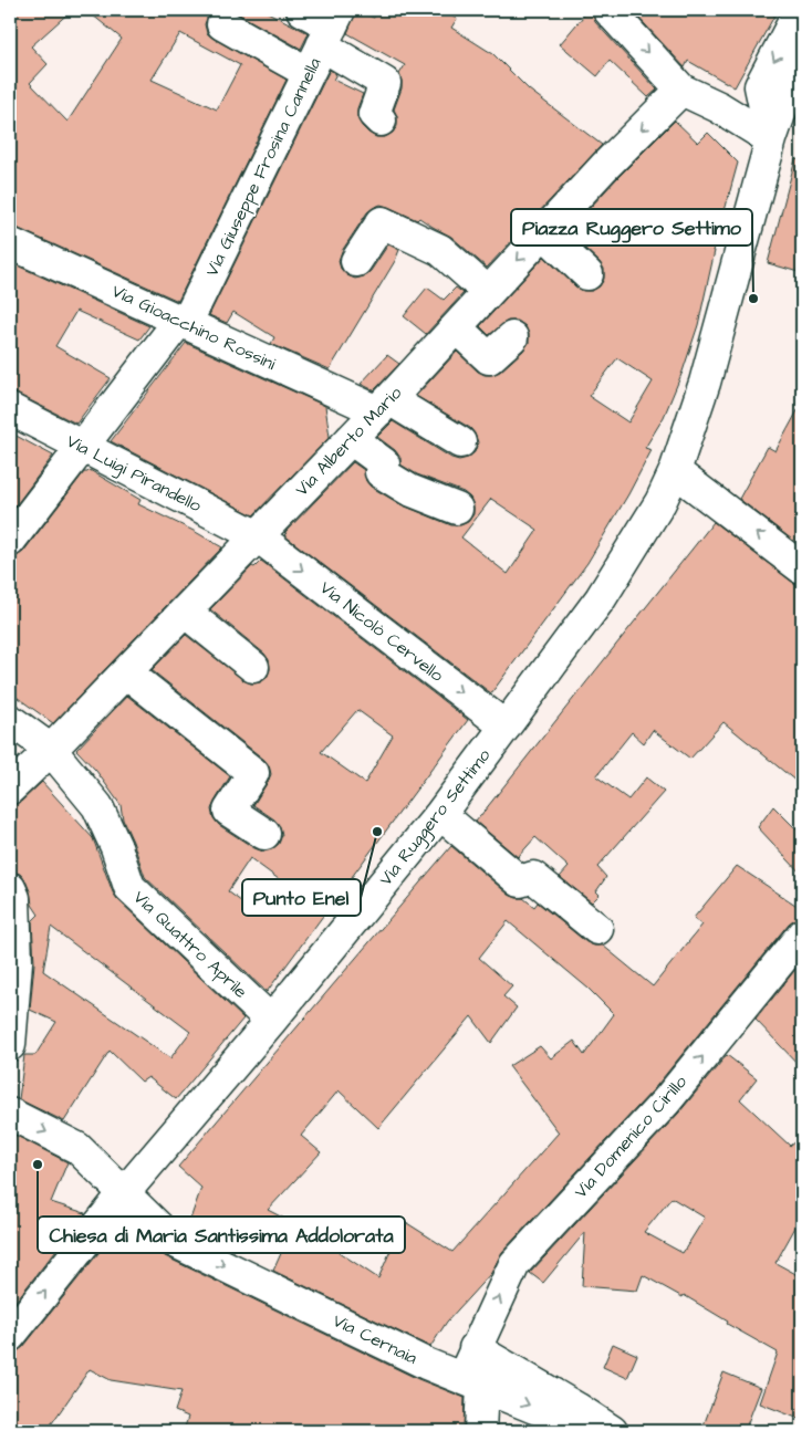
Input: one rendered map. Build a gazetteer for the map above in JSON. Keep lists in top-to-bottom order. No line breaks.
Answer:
{"streets":{"street":["Via Giuseppe Frosina Cannella","Via Gioacchino Rossini","Via Alberto Mario","Via Luigi Pirandello","Via Nicolò Cervello","Via Ruggero Settimo","Via Quattro Aprile","Via Domenico Cirillo","Via Cernaia"]},"crossings":[["Via Giuseppe Frosina Cannella","Via Gioacchino Rossini"],["Via Giuseppe Frosina Cannella","Via Luigi Pirandello"],["Via Gioacchino Rossini","Via Alberto Mario"],["Via Alberto Mario","Via Luigi Pirandello"],["Via Alberto Mario","Via Nicolò Cervello"],["Via Alberto Mario","Via Quattro Aprile"],["Via Luigi Pirandello","Via Nicolò Cervello"],["Via Nicolò Cervello","Via Ruggero Settimo"],["Via Ruggero Settimo","Via Quattro Aprile"],["Via Ruggero Settimo","Via Cernaia"],["Via Domenico Cirillo","Via Cernaia"]],"one_way":["Via Domenico Cirillo","Via Cernaia"],"places":["Piazza Ruggero Settimo","Punto Enel","Chiesa di Maria Santissima Addolorata"]}
